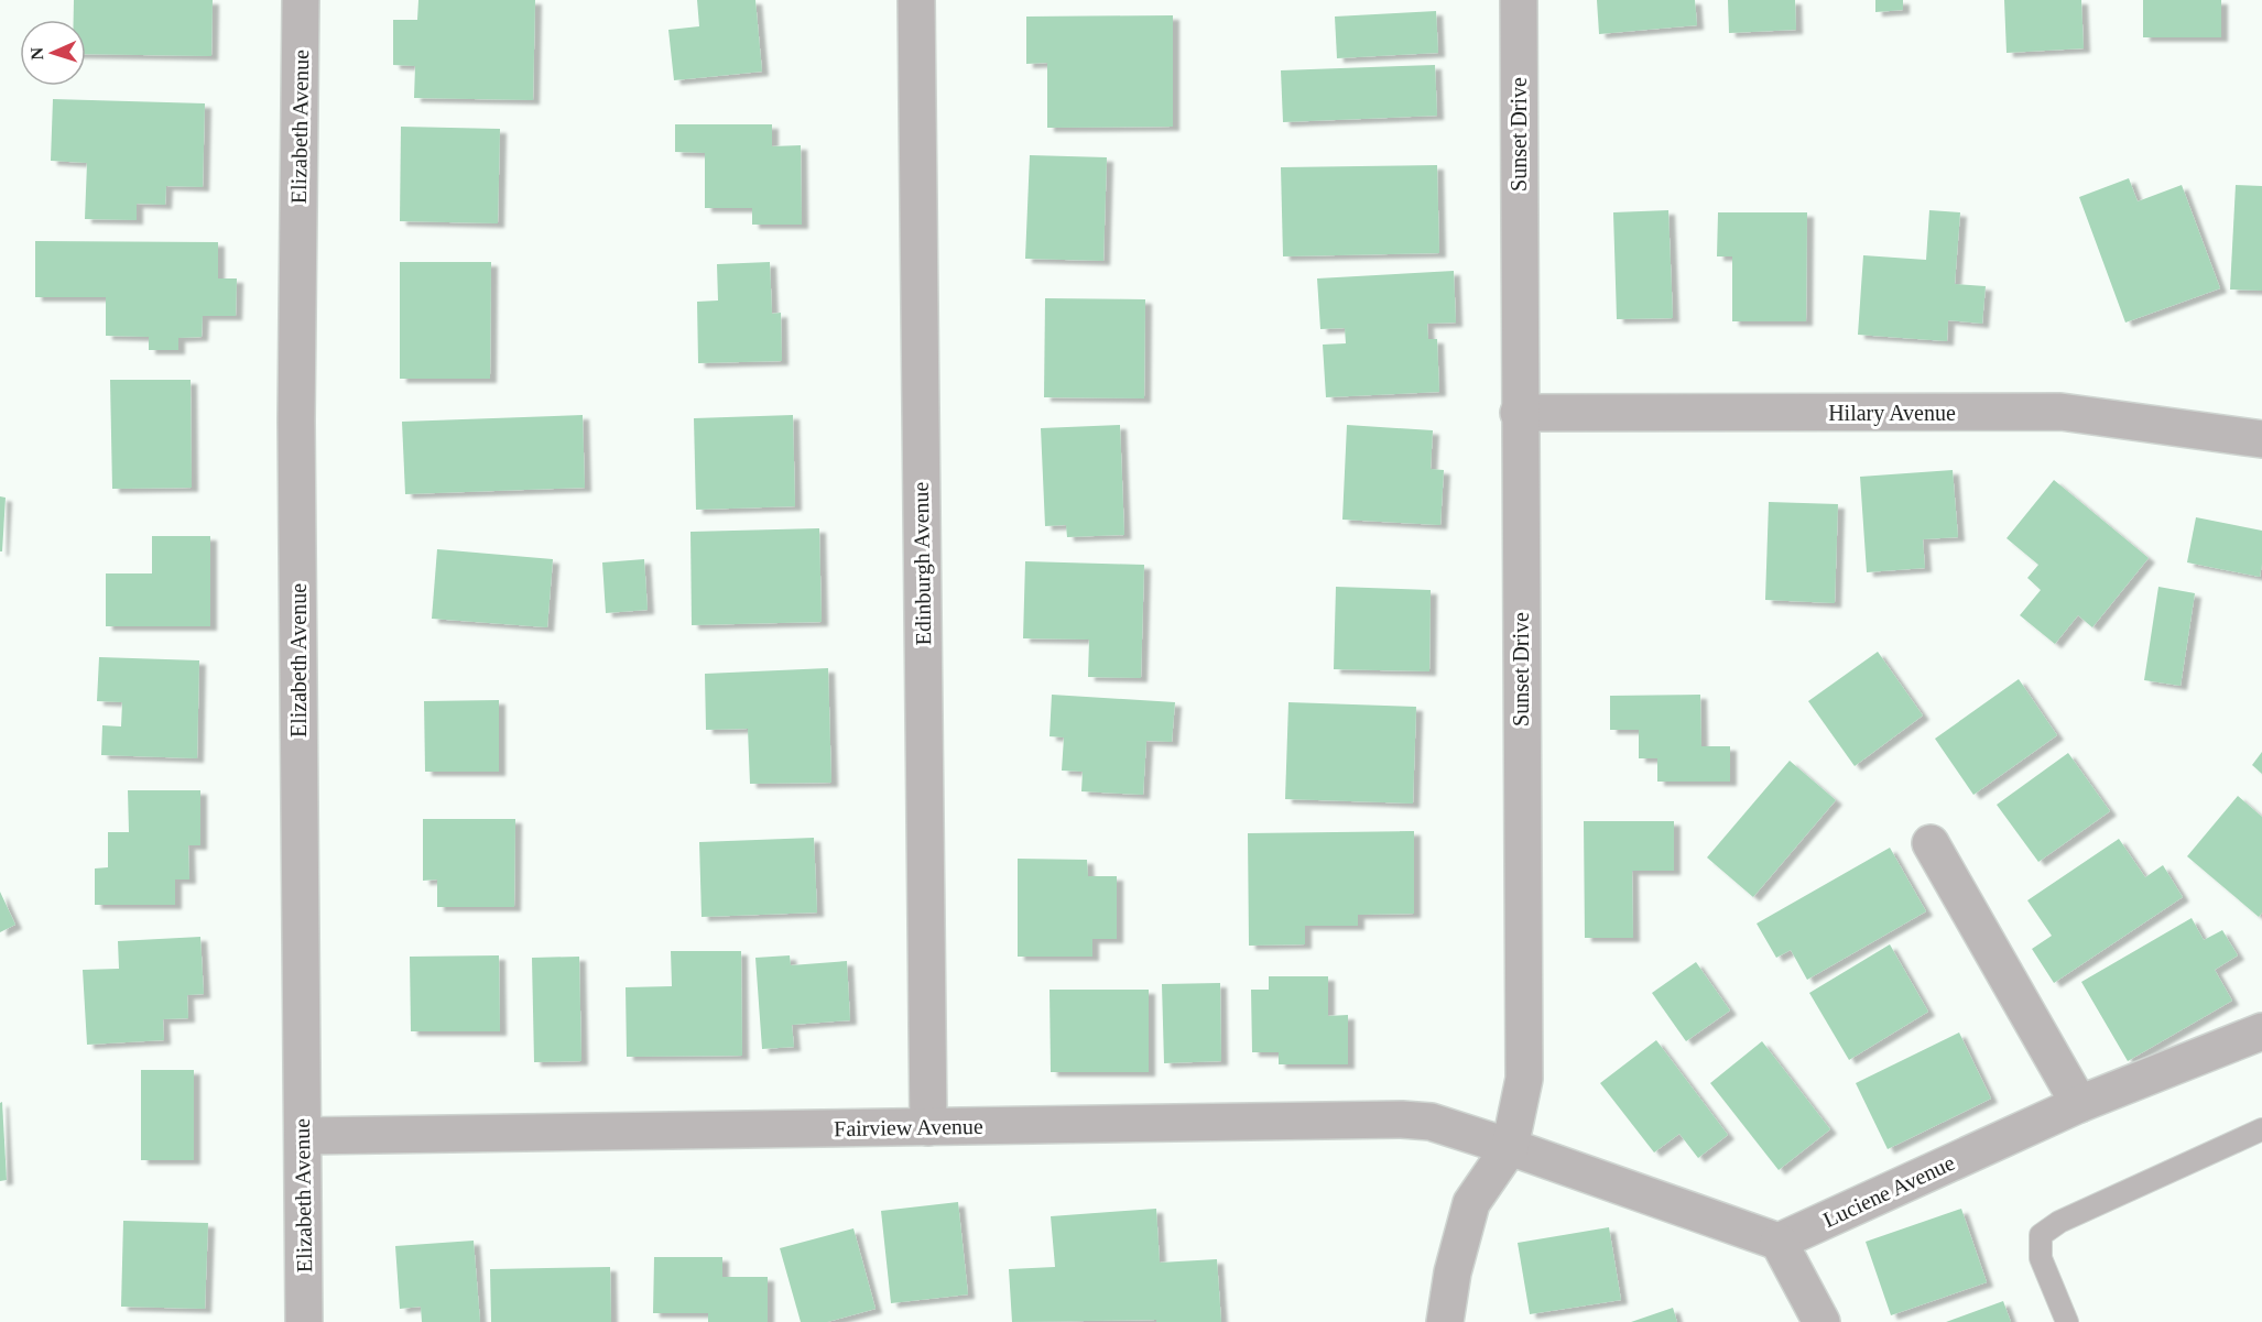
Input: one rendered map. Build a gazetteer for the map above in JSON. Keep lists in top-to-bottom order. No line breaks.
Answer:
{"streets":{"street":["Elizabeth Avenue","Sunset Drive","Hilary Avenue","Edinburgh Avenue","Fairview Avenue","Luciene Avenue"]},"crossings":[["Elizabeth Avenue","Fairview Avenue"],["Sunset Drive","Hilary Avenue"],["Sunset Drive","Fairview Avenue"],["Edinburgh Avenue","Fairview Avenue"]],"north":"left"}
